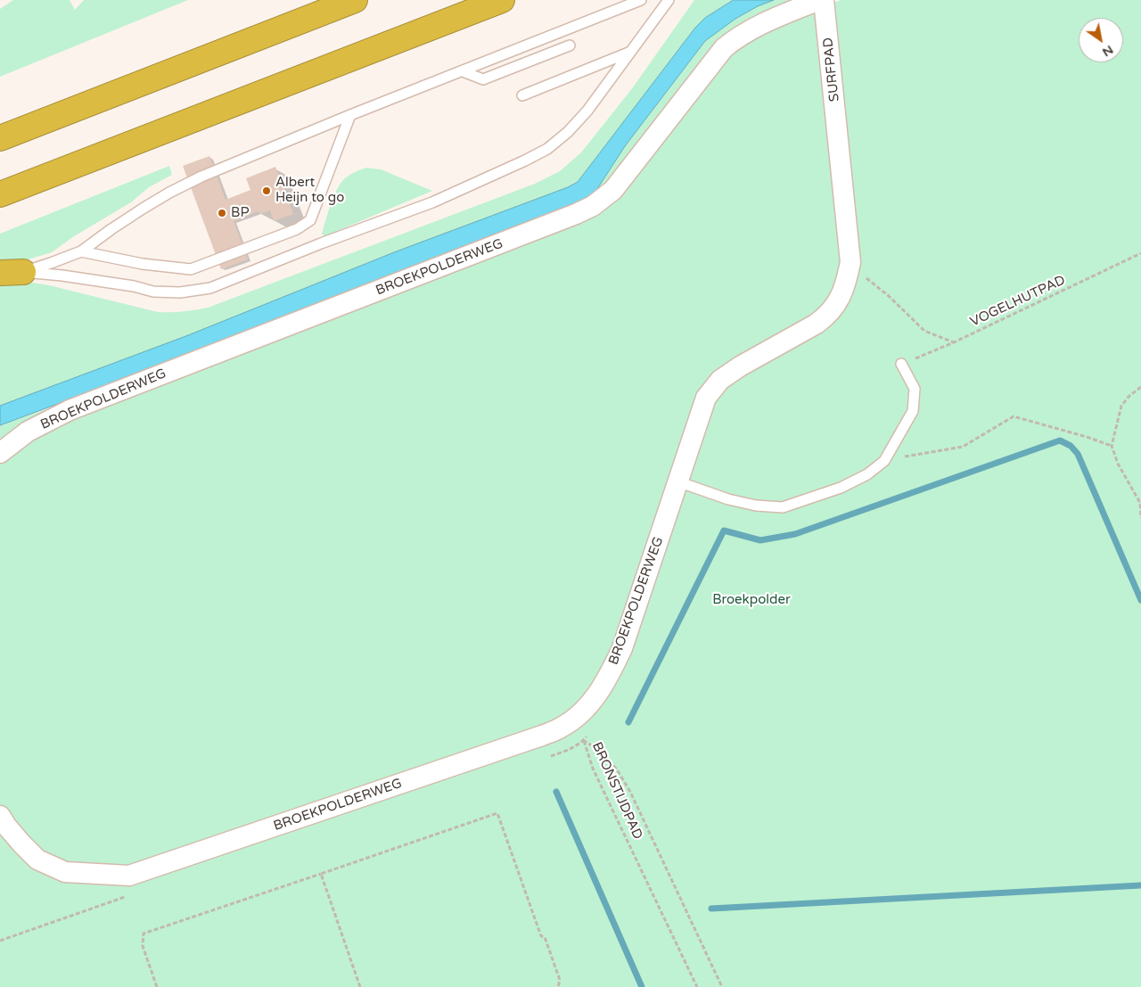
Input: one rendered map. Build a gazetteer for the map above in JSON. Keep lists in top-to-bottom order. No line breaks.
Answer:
{"streets":{"street":["SURFPAD","BROEKPOLDERWEG"],"path":["VOGELHUTPAD","BRONSTIJDPAD"]},"crossings":[["SURFPAD","BROEKPOLDERWEG"]],"parks":["Broekpolder"],"places":["Albert Heijn to go","BP"],"north":"bottom right"}
